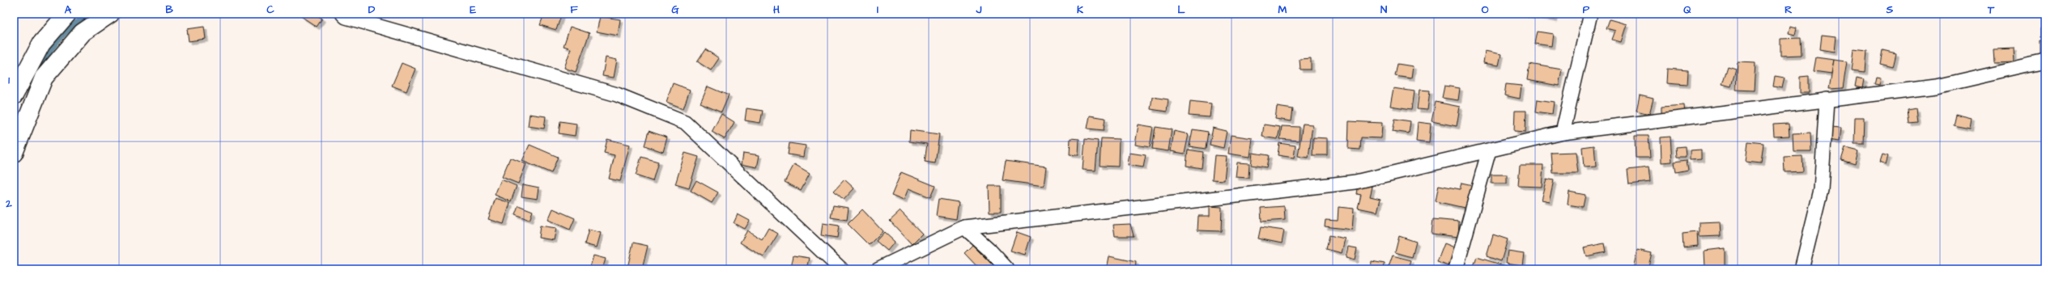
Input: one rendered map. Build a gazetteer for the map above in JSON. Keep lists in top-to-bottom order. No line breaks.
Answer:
{"grid":{"columns":["A","B","C","D","E","F","G","H","I","J","K","L","M","N","O","P","Q","R","S","T"],"rows":["1","2"]}}
